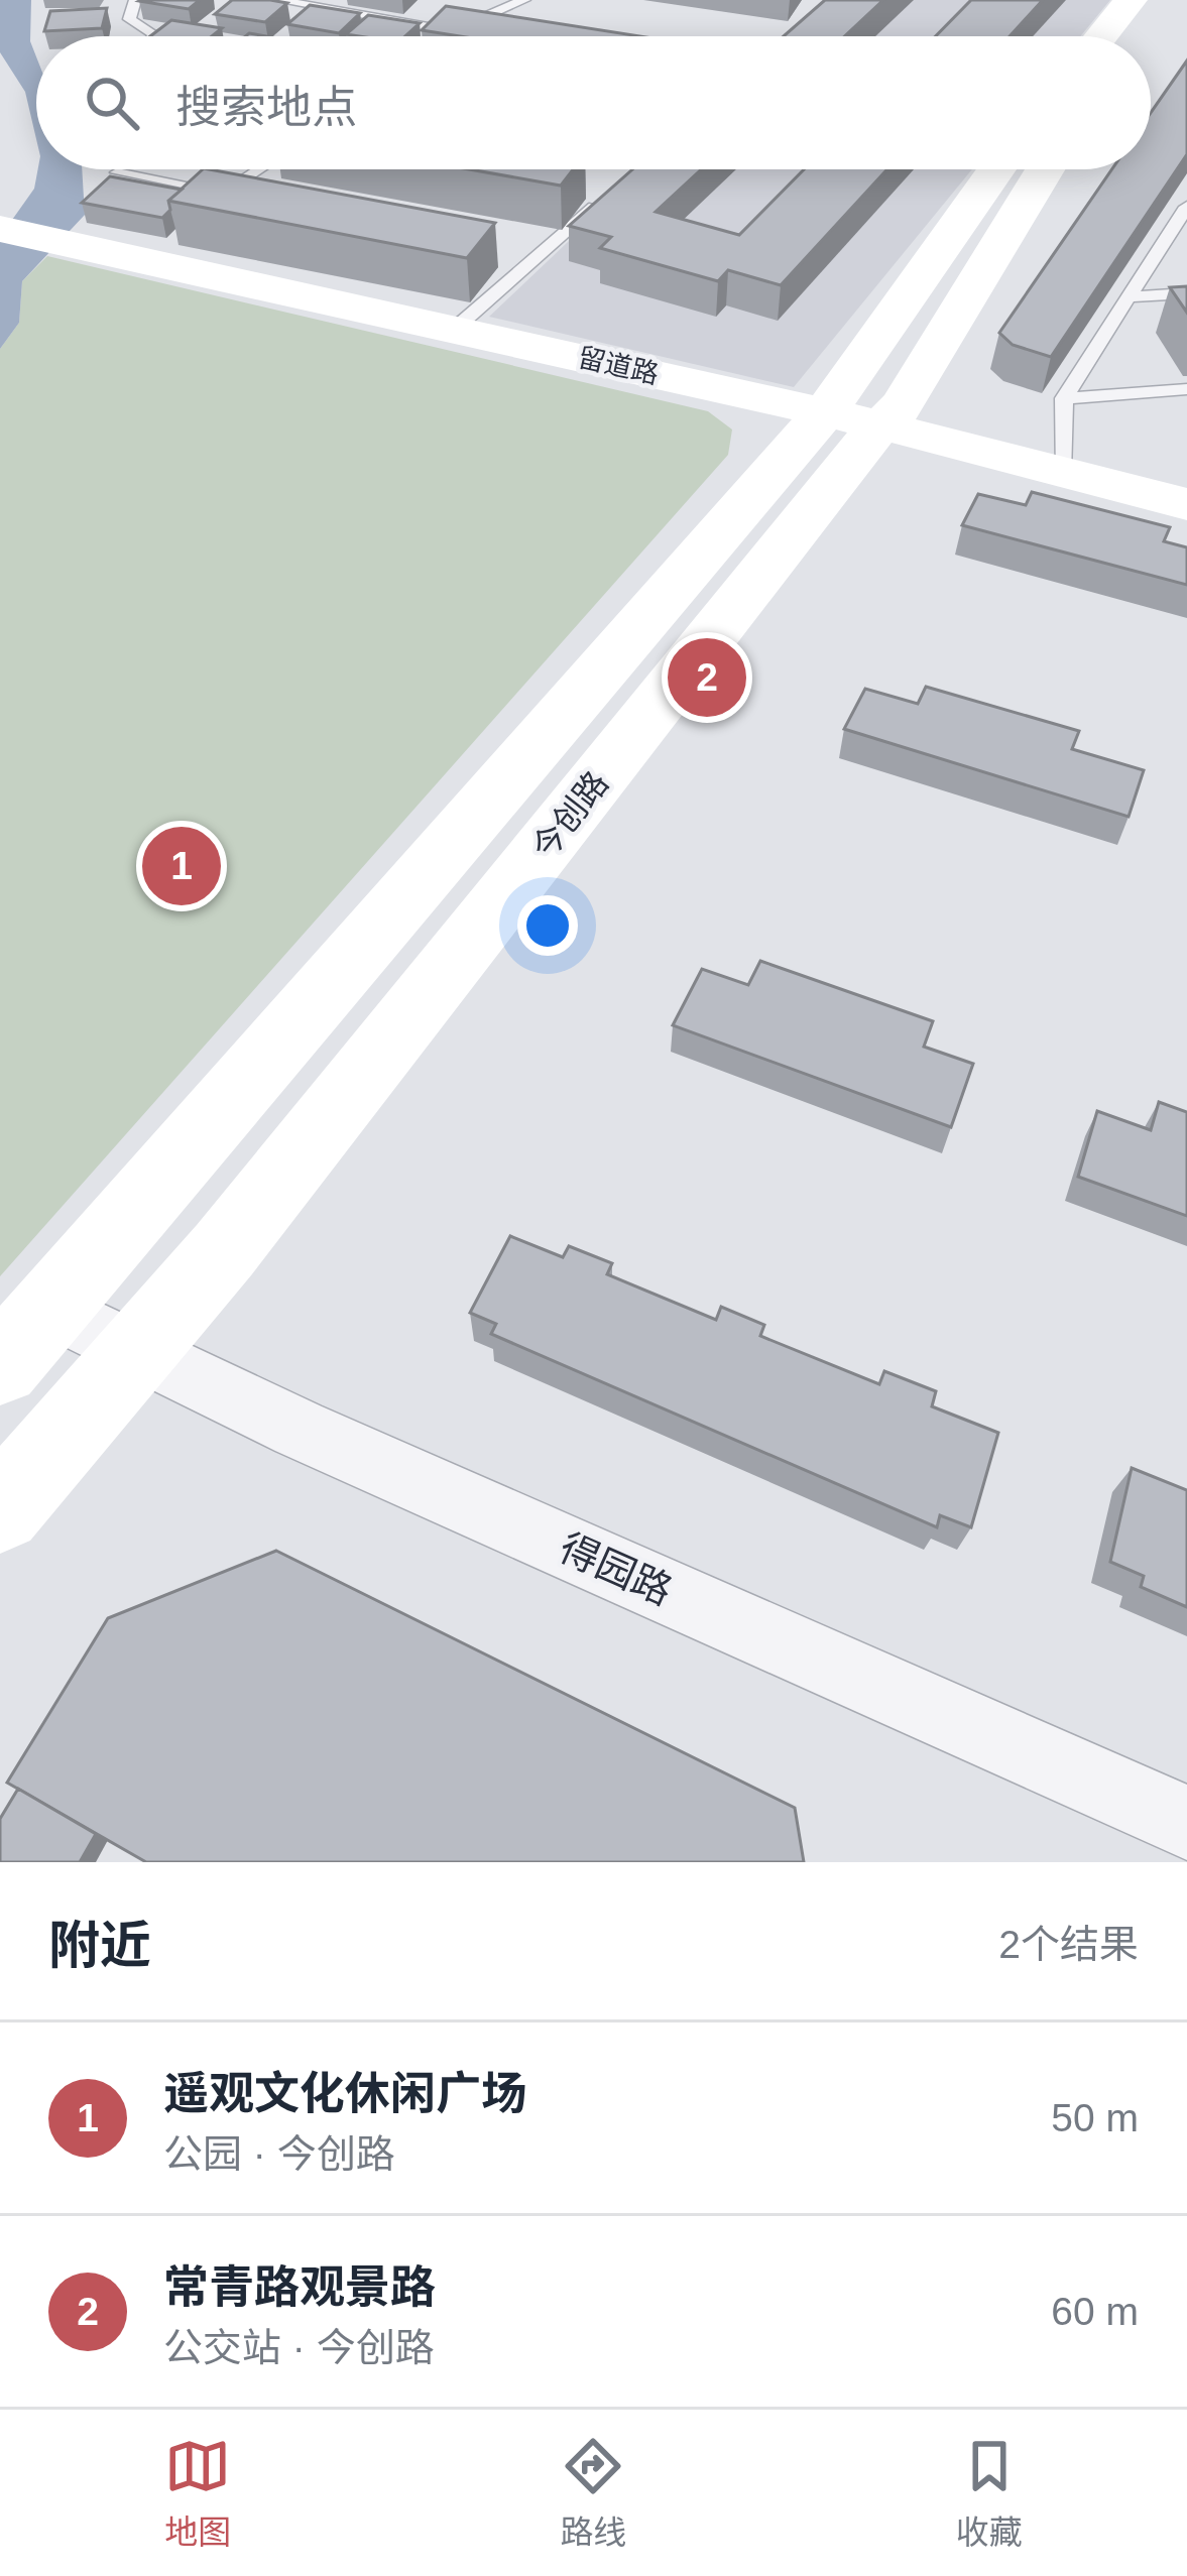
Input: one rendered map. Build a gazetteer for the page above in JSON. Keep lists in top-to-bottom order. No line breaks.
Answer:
{"streets":{"main road":["留道路","今创路"],"street":["得园路"]},"crossings":[["留道路","今创路"],["今创路","得园路"]],"page":{"search":"搜索地点","pins":["2","1"],"heading":["附近","2个结果"],"list":[{"mark":"1","name":"遥观文化休闲广场","note":"公园 · 今创路","value":"50 m"},{"mark":"2","name":"常青路观景路","note":"公交站 · 今创路","value":"60 m"}],"nav":["地图","路线","收藏"]}}
